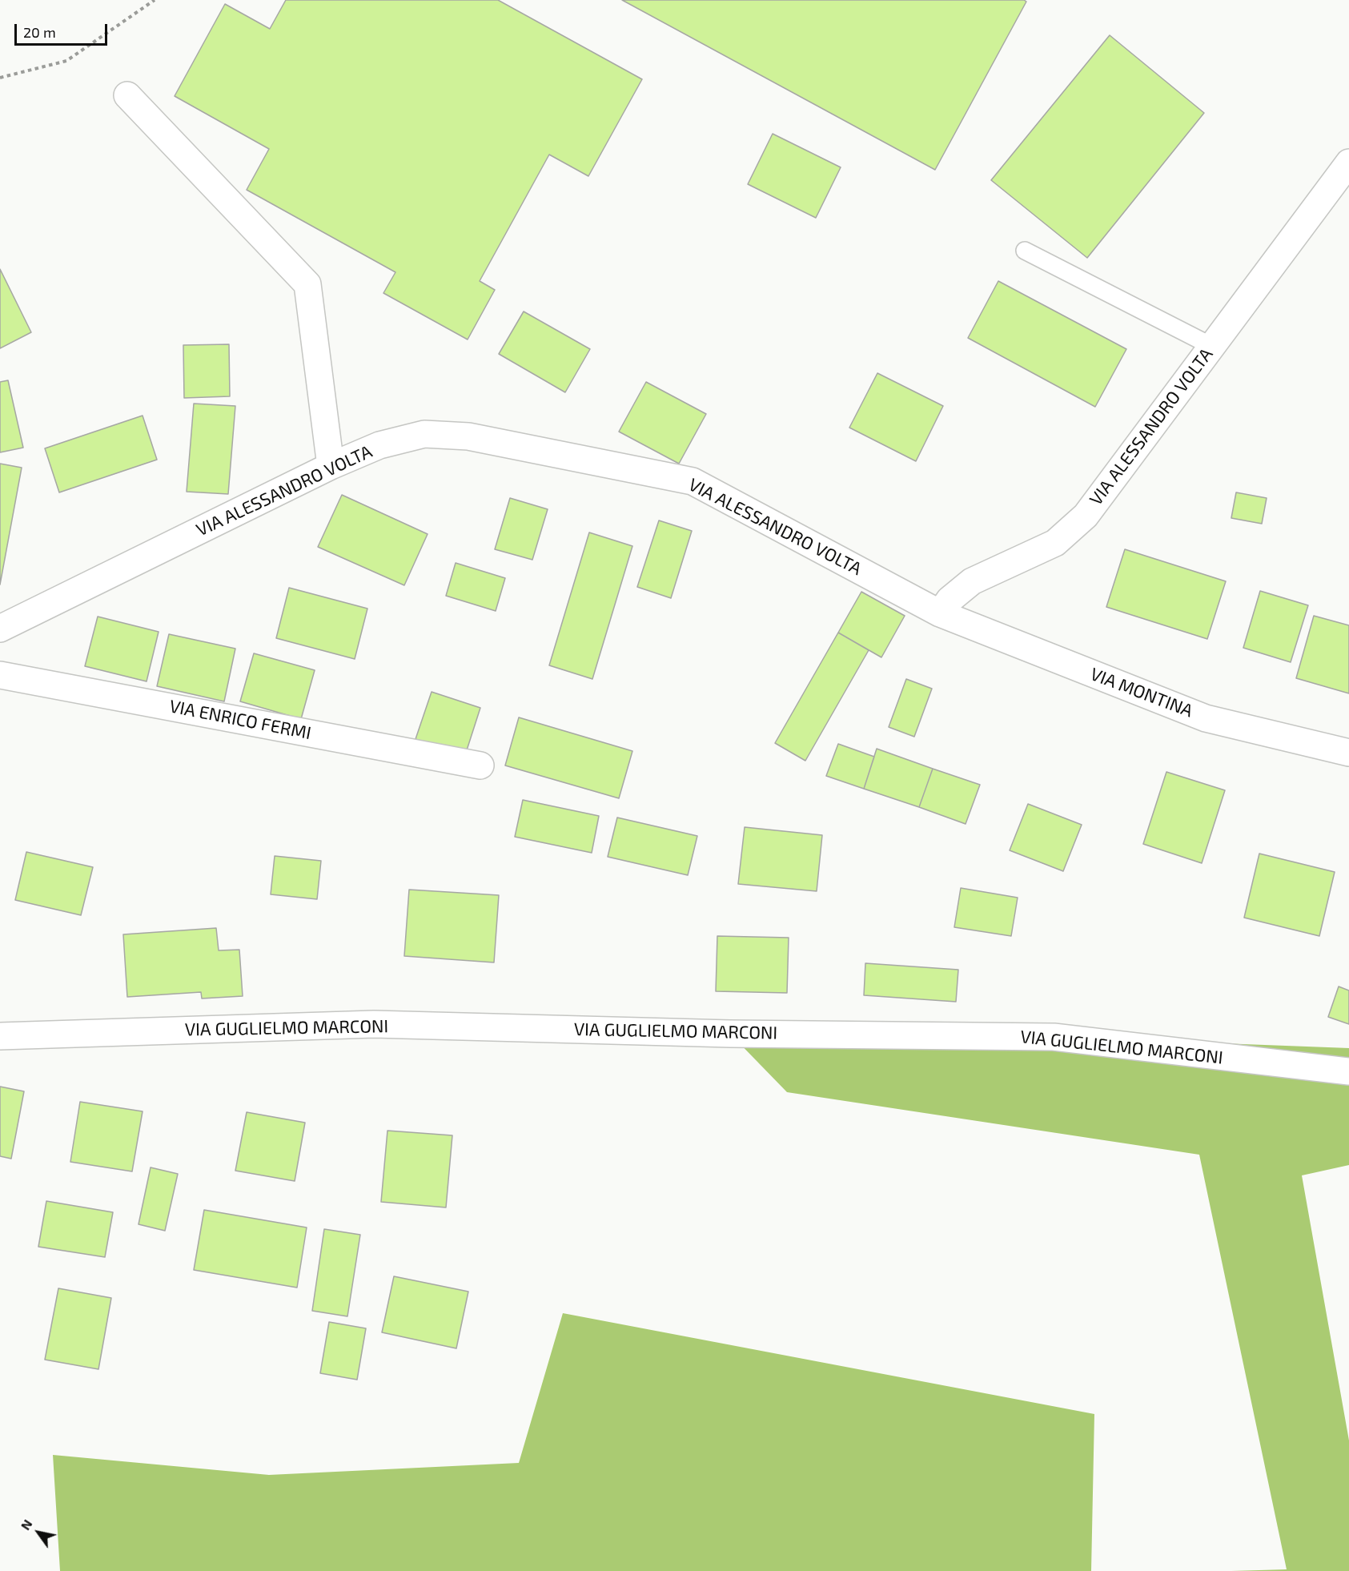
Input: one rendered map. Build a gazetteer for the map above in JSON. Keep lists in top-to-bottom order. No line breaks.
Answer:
{"streets":{"street":["VIA ALESSANDRO VOLTA","VIA MONTINA","VIA ENRICO FERMI","VIA GUGLIELMO MARCONI"]},"crossings":[["VIA ALESSANDRO VOLTA","VIA MONTINA"]],"scale_bar":"20 m","north":"top left"}
